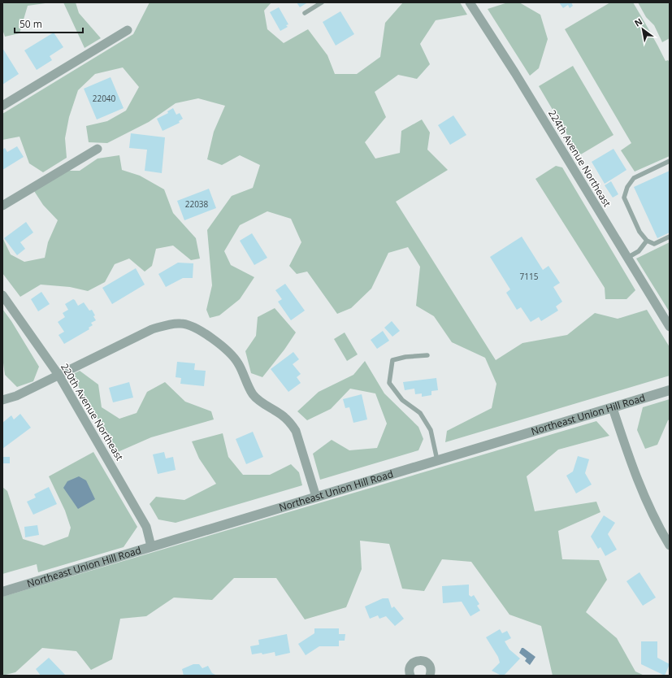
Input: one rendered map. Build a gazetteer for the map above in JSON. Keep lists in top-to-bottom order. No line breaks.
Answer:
{"streets":{"street":["224th Avenue Northeast","220th Avenue Northeast","Northeast Union Hill Road"]},"crossings":[["220th Avenue Northeast","Northeast Union Hill Road"]],"house_numbers":["22040","22038","7115"],"scale_bar":"50 m","north":"top left"}
